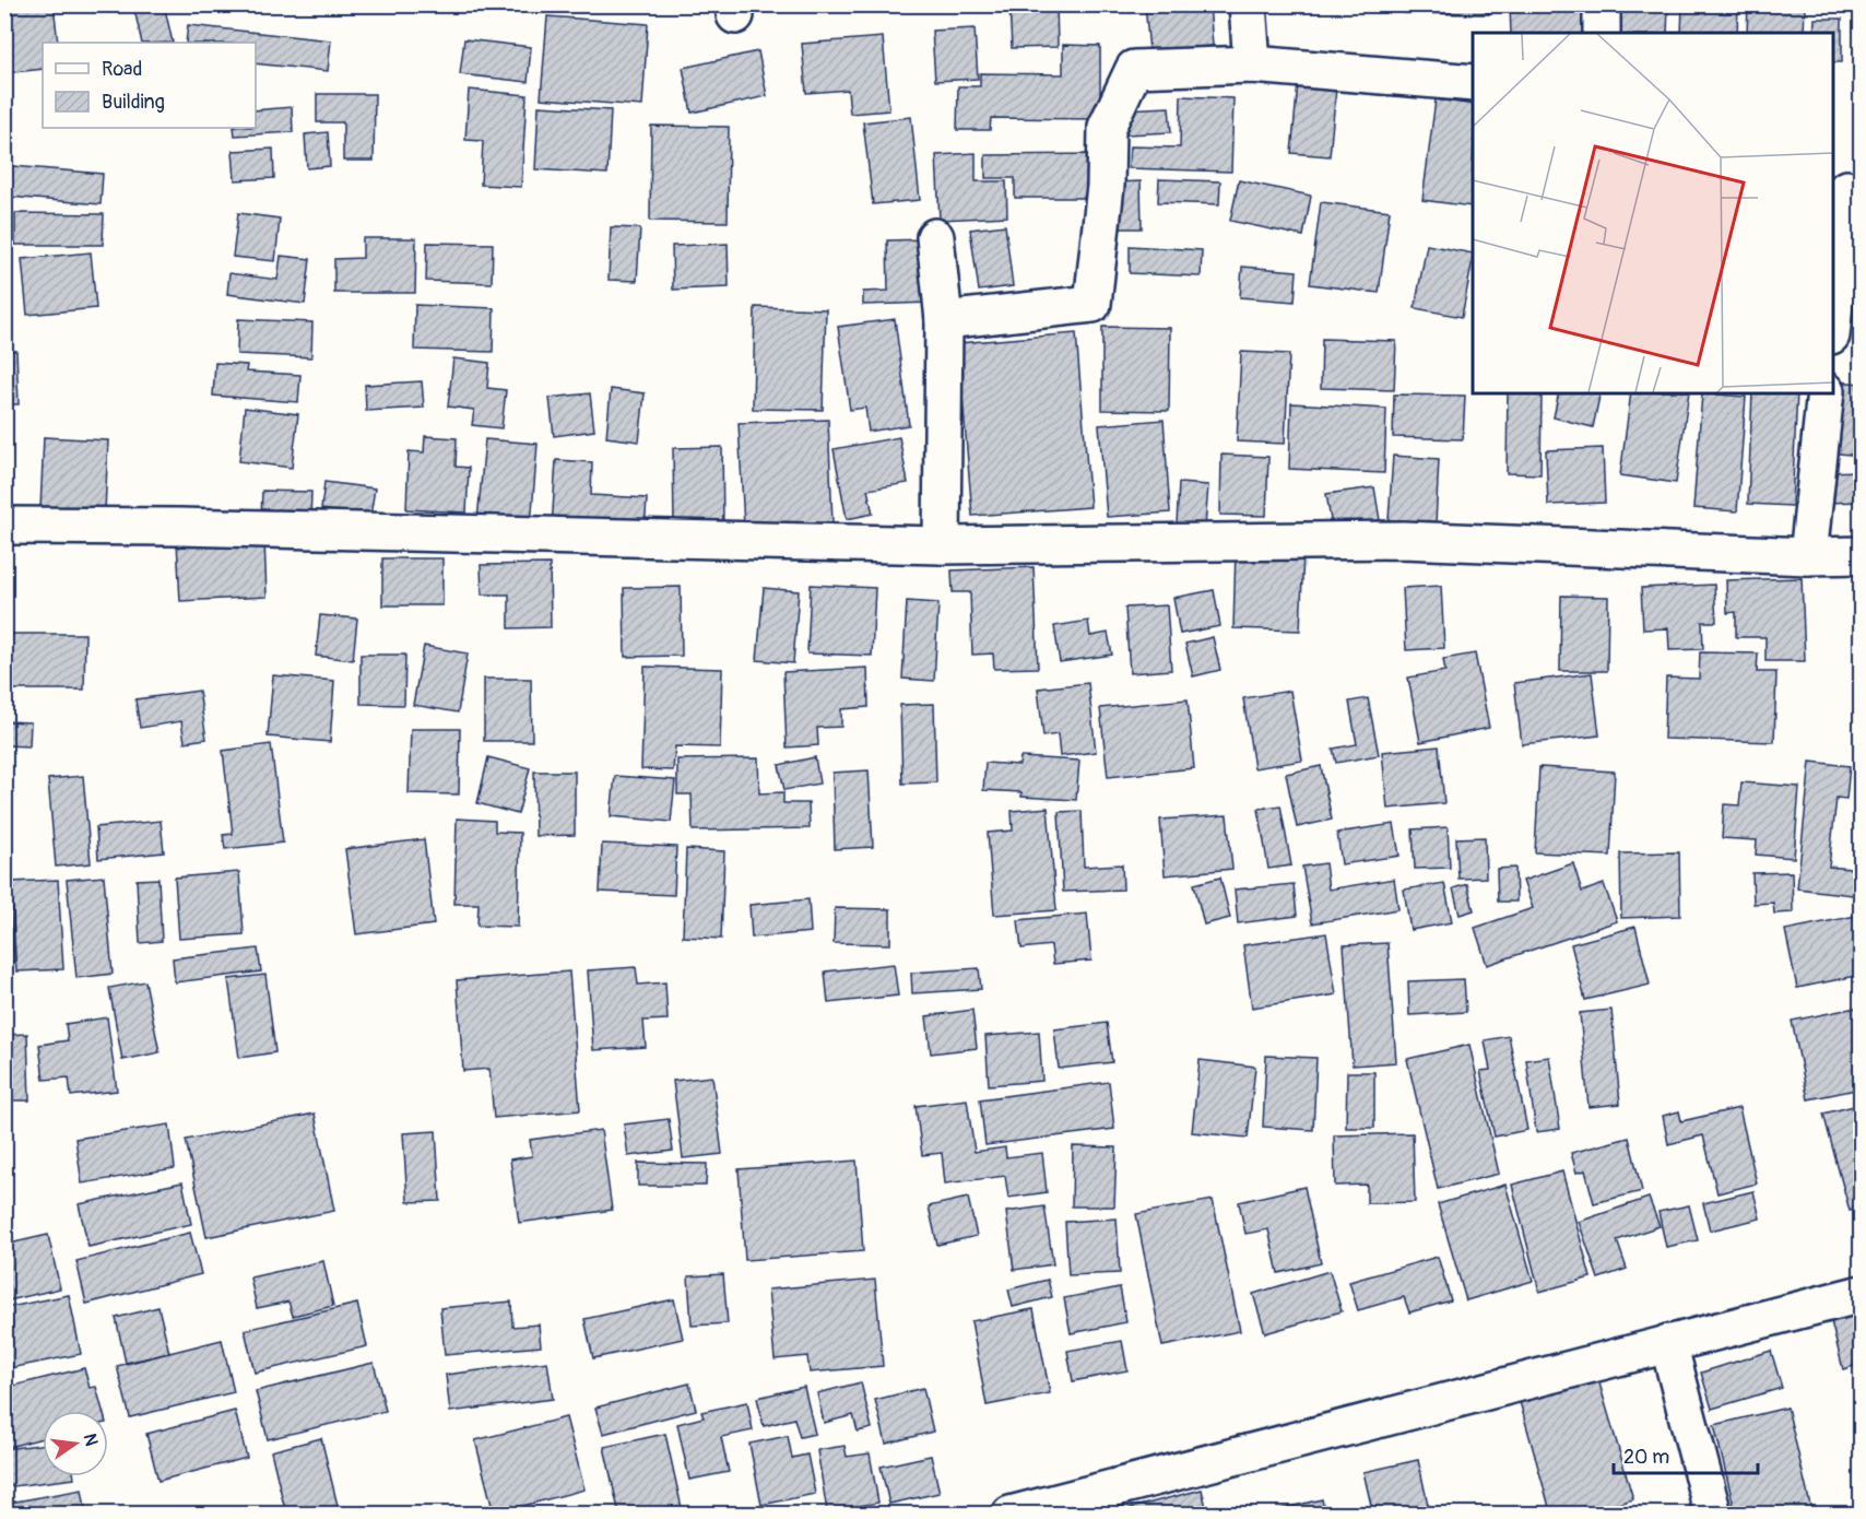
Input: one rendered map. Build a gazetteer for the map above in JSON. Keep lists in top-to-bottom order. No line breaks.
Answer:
{"legend":["Road","Building"],"scale_bar":"20 m","north":"right"}
